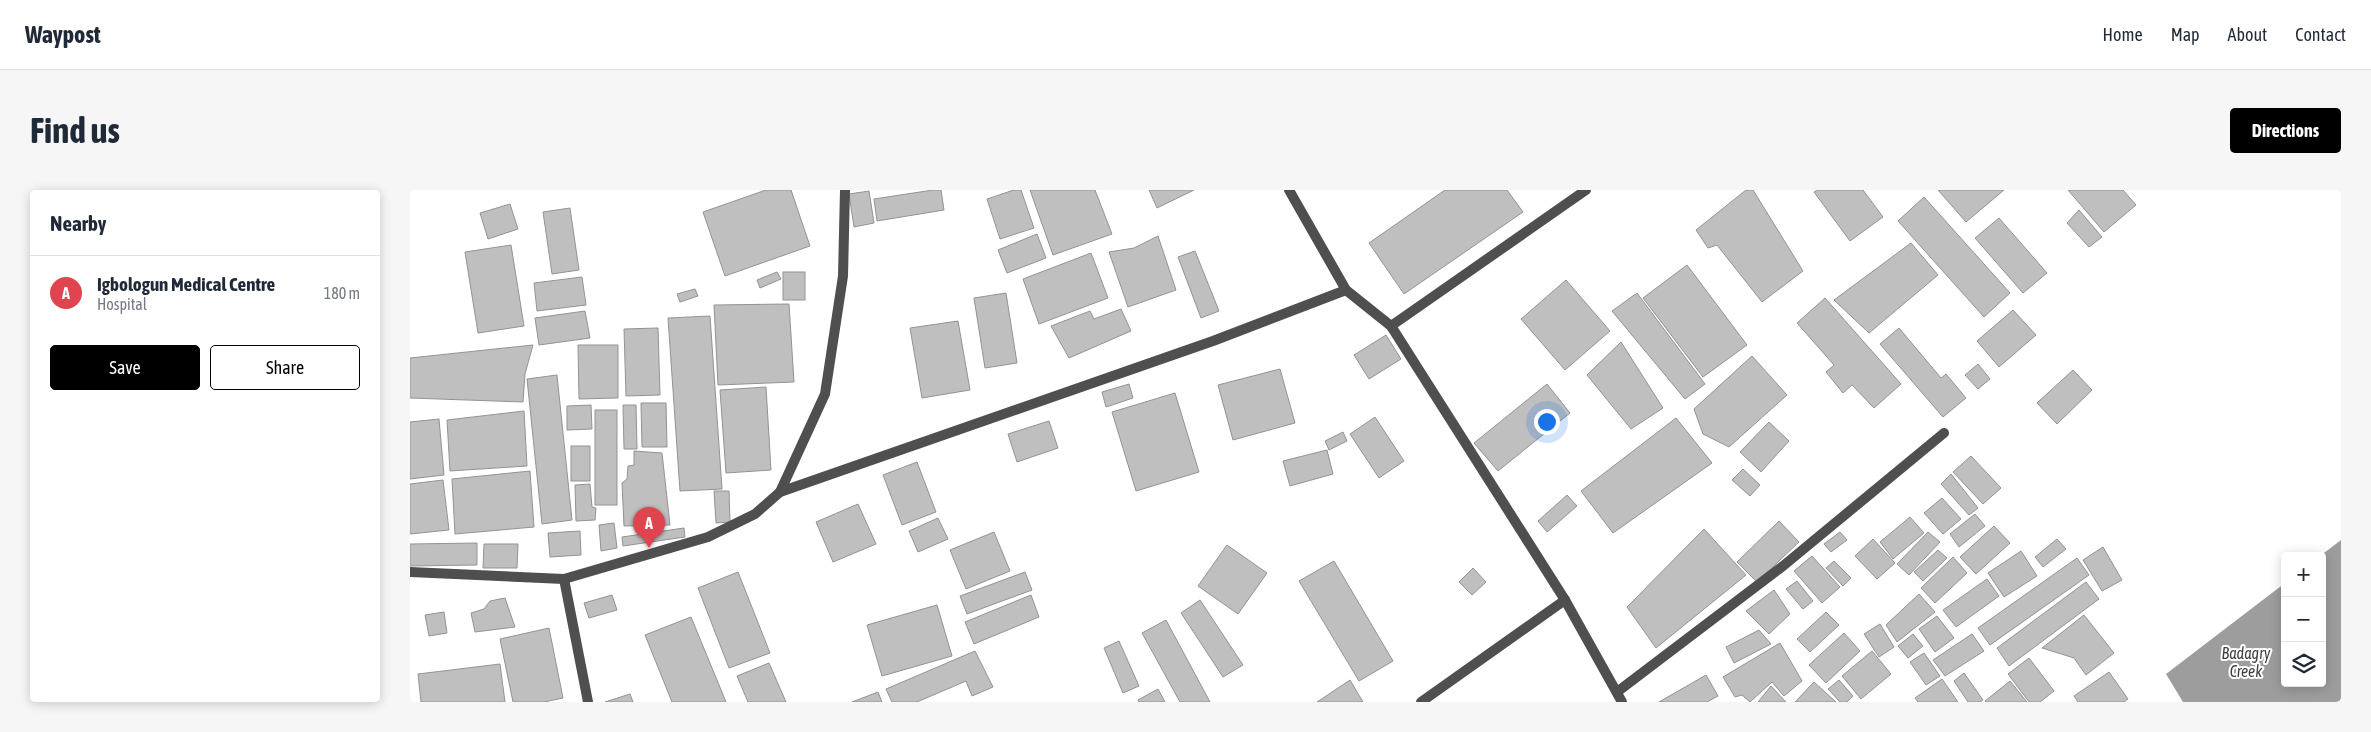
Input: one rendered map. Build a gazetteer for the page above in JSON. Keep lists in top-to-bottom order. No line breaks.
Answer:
{"water":["Badagry Creek"],"page":{"header":"Waypost","nav":["Home","Map","About","Contact"],"buttons":["Directions",["Save","Share"]],"title":"Find us","heading":"Nearby","list":[{"mark":"A","name":"Igbologun Medical Centre","note":"Hospital","value":"180 m"}],"pins":"A","map_buttons":["+","−"]}}
